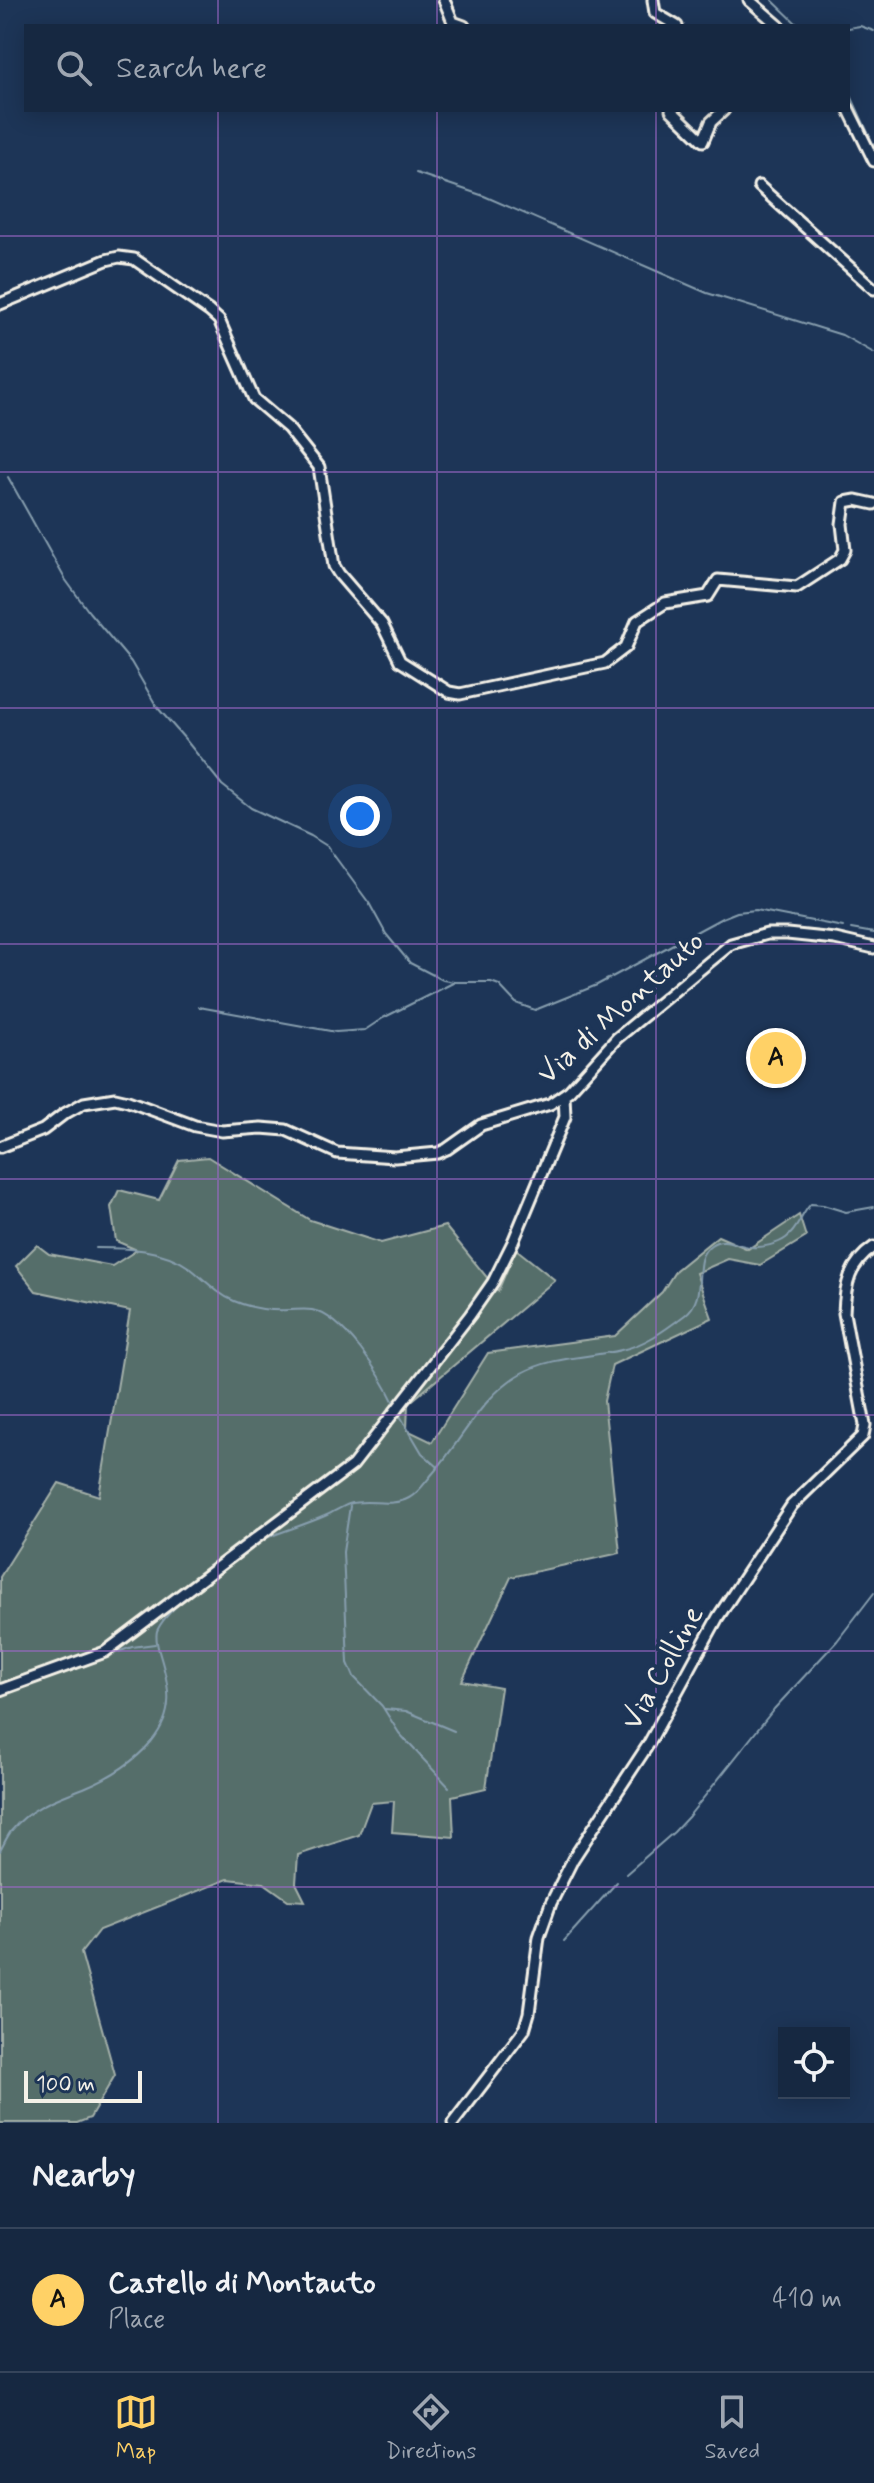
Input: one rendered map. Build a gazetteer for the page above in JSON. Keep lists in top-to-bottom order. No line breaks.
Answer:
{"streets":{"street":["Via di Montauto","Via Colline"]},"scale_bar":"100 m","page":{"search":"Search here","pins":"A","scale":"100 m","heading":"Nearby","list":[{"mark":"A","name":"Castello di Montauto","note":"Place","value":"410 m"}],"nav":["Map","Directions","Saved"]}}
